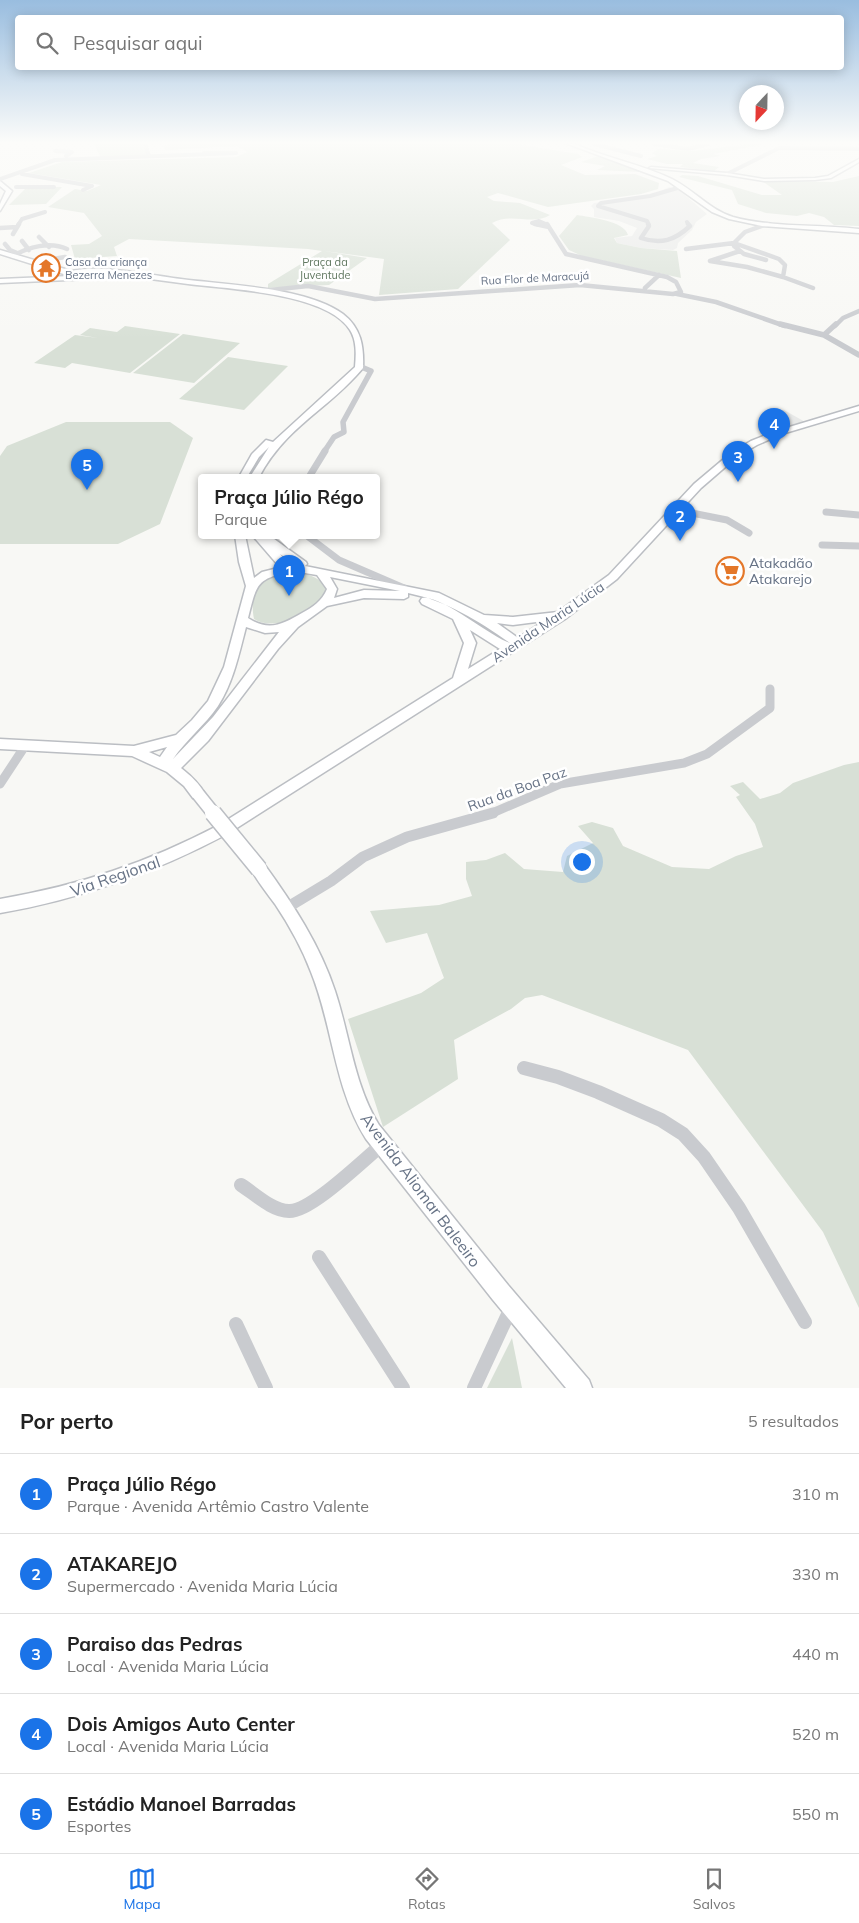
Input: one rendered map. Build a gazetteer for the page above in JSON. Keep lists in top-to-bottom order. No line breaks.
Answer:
{"streets":{"main road":["Avenida Maria Lúcia","Via Regional","Avenida Aliomar Baleeiro"],"street":["Rua Flor de Maracujá","Rua da Boa Paz"]},"crossings":[["Avenida Maria Lúcia","Via Regional"],["Rua da Boa Paz","Avenida Aliomar Baleeiro"]],"parks":["Praça da Juventude"],"places":{"temple":["Casa da criança Bezerra Menezes"],"supermarket":["Atakadão Atakarejo"]},"north":"bottom","page":{"search":"Pesquisar aqui","pins":["4","3","5","2","1"],"popup":["Praça Júlio Régo","Parque"],"heading":["Por perto","5 resultados"],"list":[{"mark":"1","name":"Praça Júlio Régo","note":"Parque · Avenida Artêmio Castro Valente","value":"310 m"},{"mark":"2","name":"ATAKAREJO","note":"Supermercado · Avenida Maria Lúcia","value":"330 m"},{"mark":"3","name":"Paraiso das Pedras","note":"Local · Avenida Maria Lúcia","value":"440 m"},{"mark":"4","name":"Dois Amigos Auto Center","note":"Local · Avenida Maria Lúcia","value":"520 m"},{"mark":"5","name":"Estádio Manoel Barradas","note":"Esportes","value":"550 m"}],"nav":["Mapa","Rotas","Salvos"]}}
